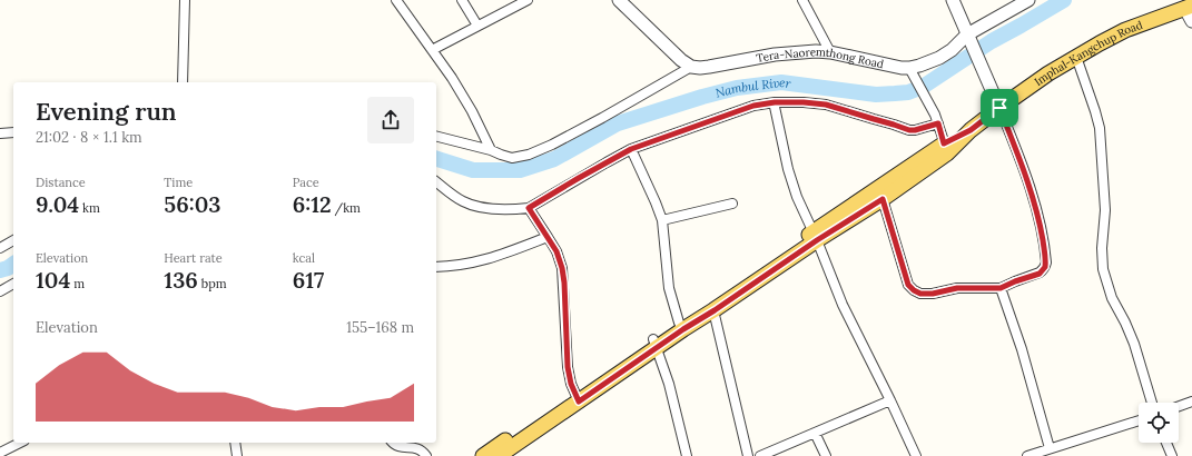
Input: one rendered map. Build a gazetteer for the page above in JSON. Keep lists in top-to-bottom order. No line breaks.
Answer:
{"streets":{"main road":["Imphal-Kangchup Road"],"street":["Tera-Naoremthong Road"]},"water":["Nambul River"],"page":{"heading":["Evening run","21:02 · 8 × 1.1 km"],"stats":[["Distance","9.04 km"],["Time","56:03"],["Pace","6:12 /km"],["Elevation","104 m"],["Heart rate","136 bpm"],["kcal","617"]],"chart":["Elevation","155–168 m"]}}
